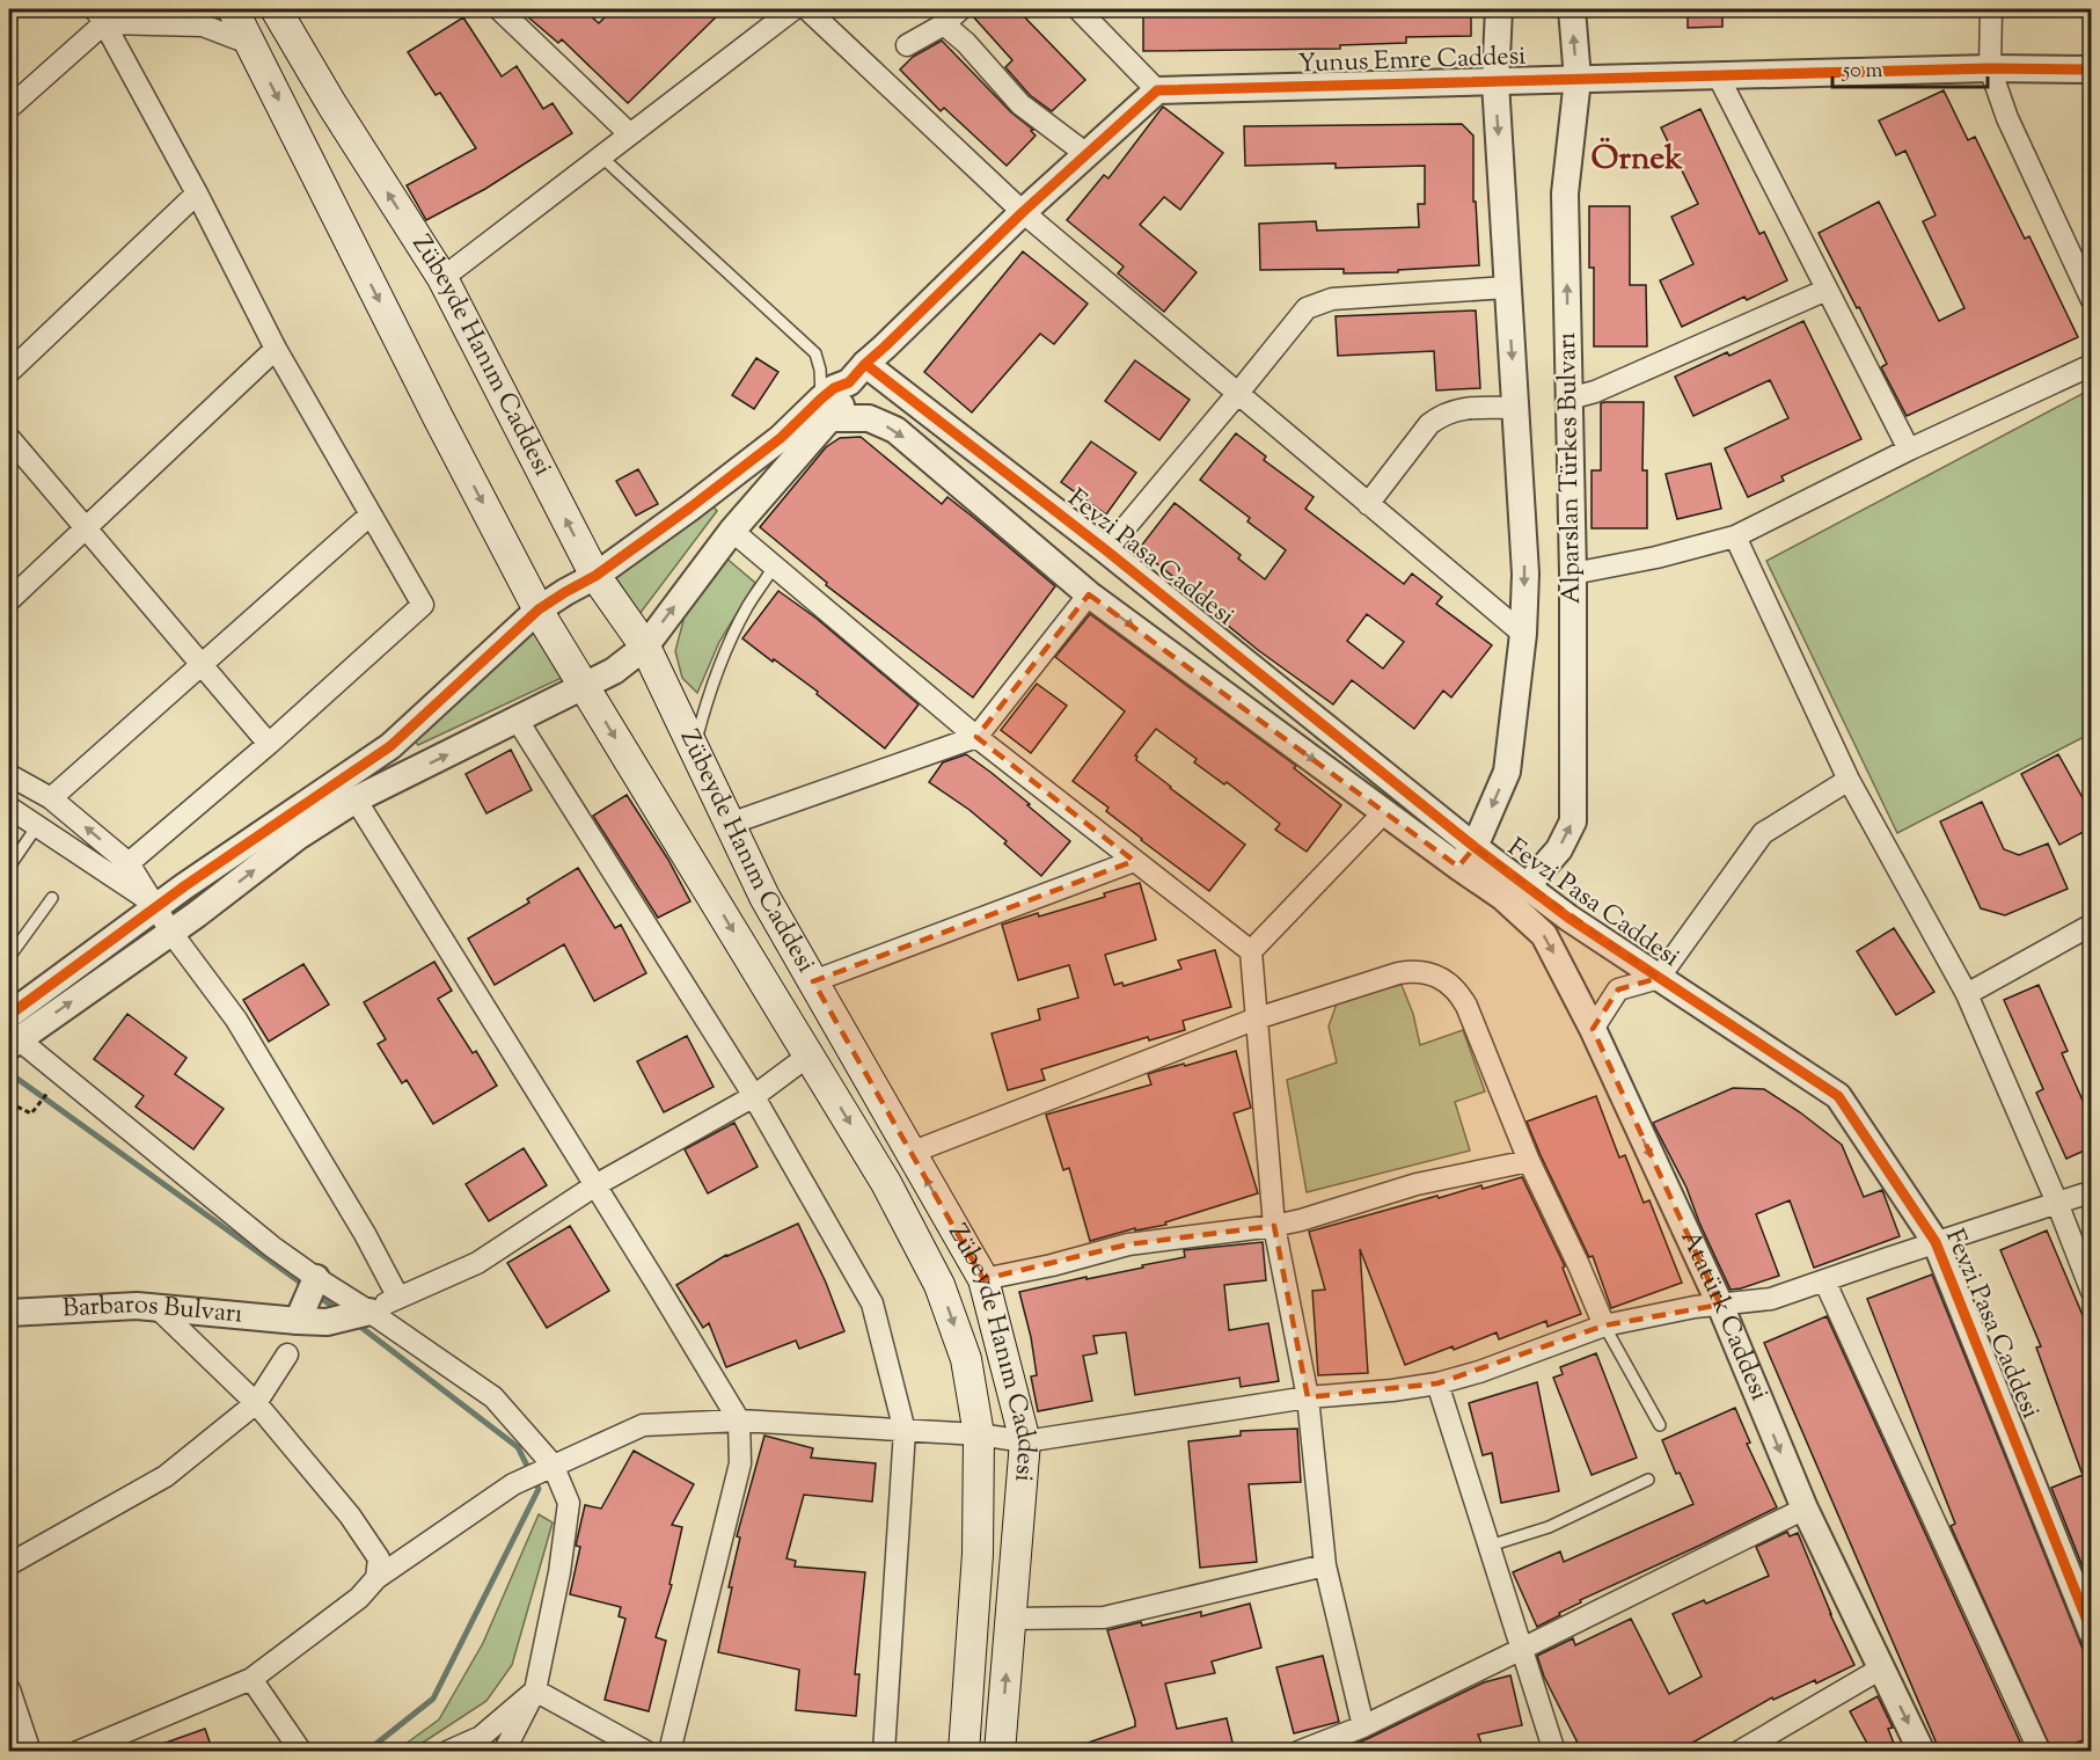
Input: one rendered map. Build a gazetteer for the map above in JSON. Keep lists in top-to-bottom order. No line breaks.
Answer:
{"streets":{"main road":["Zübeyde Hanım Caddesi"],"street":["Yunus Emre Caddesi","Alparslan Türkes Bulvarı","Fevzi Pasa Caddesi","Barbaros Bulvarı","Atatürk Caddesi"]},"crossings":[["Yunus Emre Caddesi","Alparslan Türkes Bulvarı"],["Alparslan Türkes Bulvarı","Fevzi Pasa Caddesi"],["Alparslan Türkes Bulvarı","Atatürk Caddesi"],["Fevzi Pasa Caddesi","Atatürk Caddesi"]],"districts":["Örnek"],"scale_bar":"50 m"}
